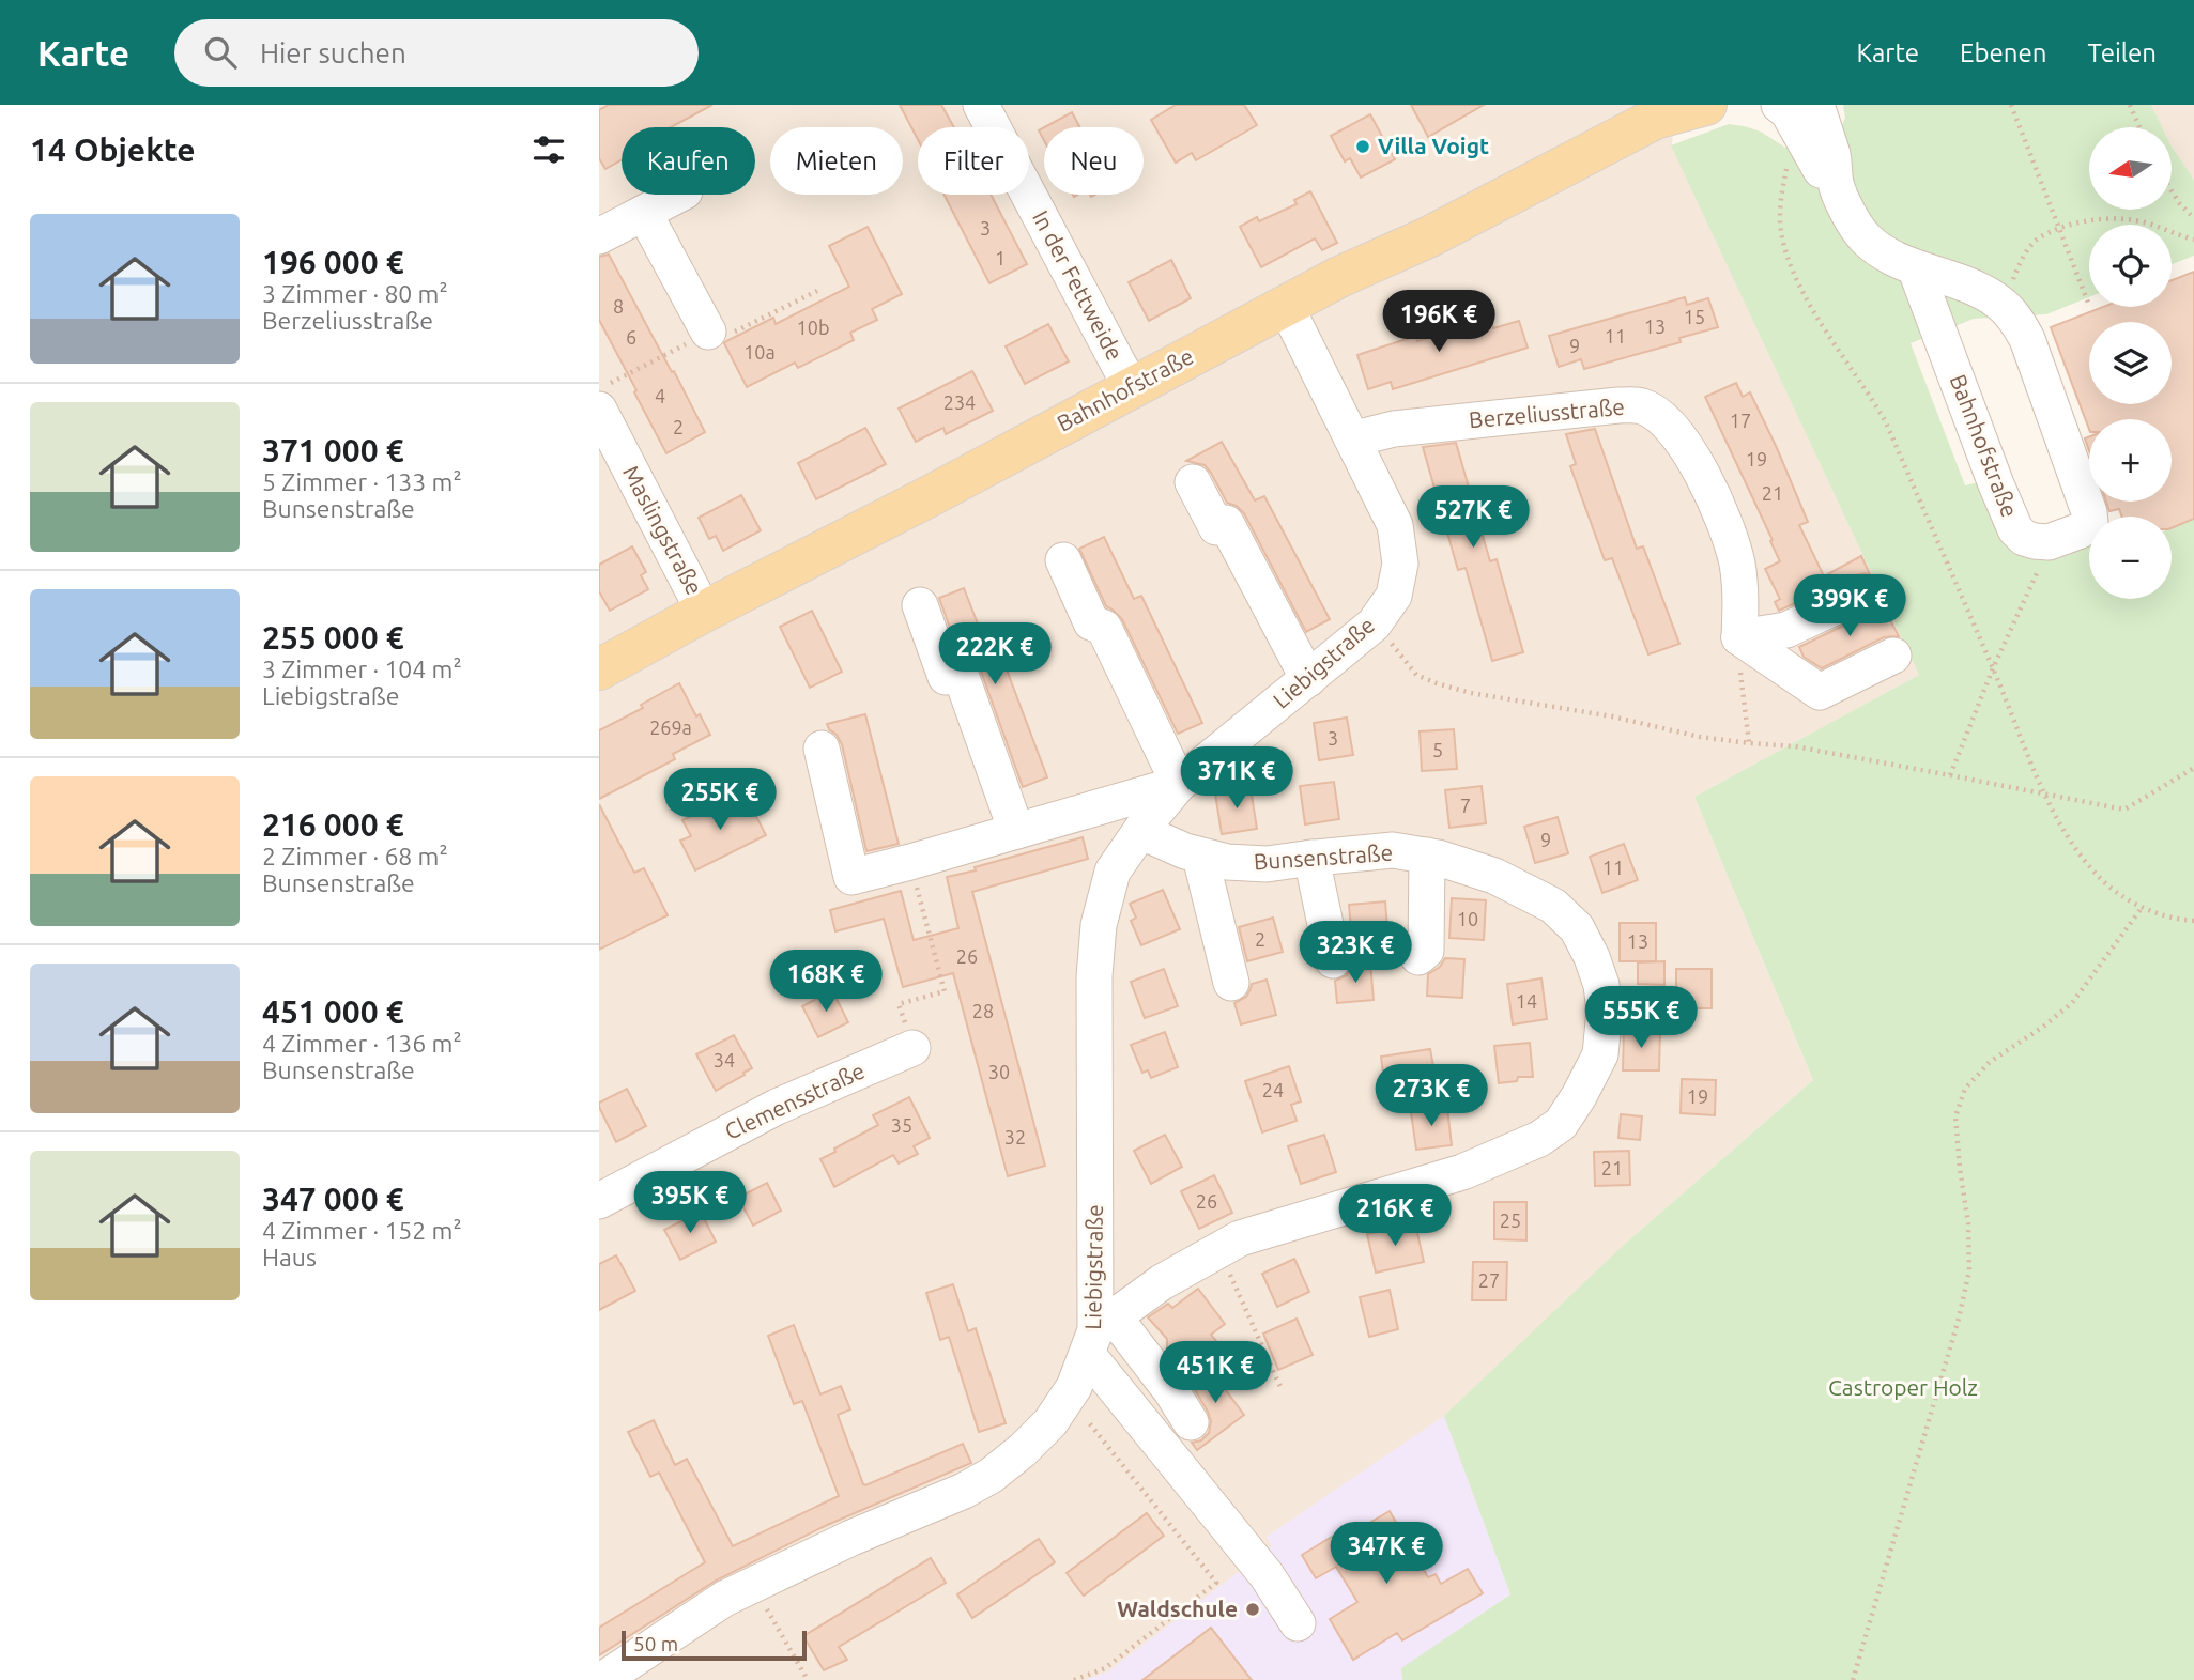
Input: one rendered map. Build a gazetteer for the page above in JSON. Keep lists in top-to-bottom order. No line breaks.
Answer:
{"streets":{"main road":["Bahnhofstraße"],"street":["In der Fettweide","Berzeliusstraße","Maslingstraße","Liebigstraße","Bunsenstraße","Clemensstraße"]},"crossings":[["In der Fettweide","Bahnhofstraße"],["Bahnhofstraße","Maslingstraße"],["Bahnhofstraße","Liebigstraße"],["Berzeliusstraße","Liebigstraße"],["Liebigstraße","Bunsenstraße"]],"parks":["Castroper Holz"],"places":["Villa Voigt","Waldschule"],"house_numbers":["3","1","8","15","13","10b","11","6","9","10a","4","234","17","2","19","21","269a","3","5","7","9","11","10","2","13","26","14","28","34","30","24","19","35","32","21","26","25","27"],"scale_bar":"50 m","north":"left","page":{"header":"Karte","search":"Hier suchen","nav":["Karte","Ebenen","Teilen"],"heading":"14 Objekte","map_buttons":["+","−"],"chip":["Kaufen","Mieten","Filter","Neu"],"list":[{"name":"196 000 €","note":"3 Zimmer · 80 m² · Berzeliusstraße"},{"name":"371 000 €","note":"5 Zimmer · 133 m² · Bunsenstraße"},{"name":"255 000 €","note":"3 Zimmer · 104 m² · Liebigstraße"},{"name":"216 000 €","note":"2 Zimmer · 68 m² · Bunsenstraße"},{"name":"451 000 €","note":"4 Zimmer · 136 m² · Bunsenstraße"},{"name":"347 000 €","note":"4 Zimmer · 152 m² · Haus"}],"price":["196K €","527K €","399K €","222K €","371K €","255K €","323K €","168K €","555K €","273K €","395K €","216K €","451K €","347K €"],"scale":"50 m"}}
